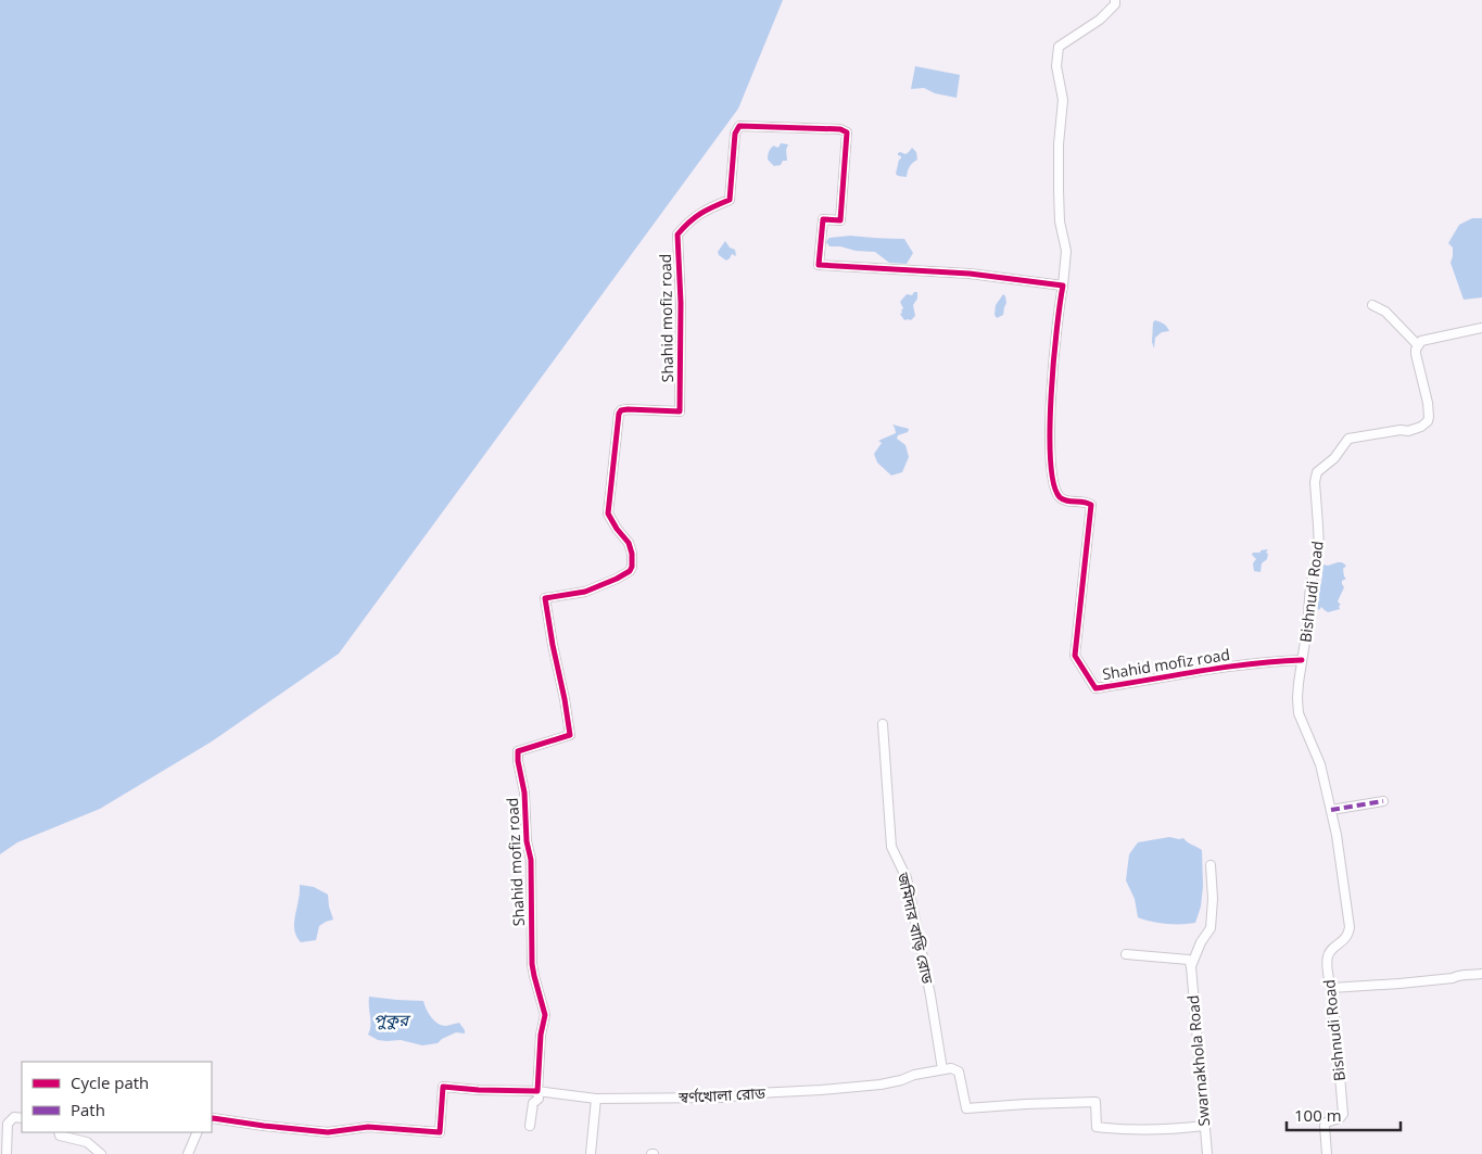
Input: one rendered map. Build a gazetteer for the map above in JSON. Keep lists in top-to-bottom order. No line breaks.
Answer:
{"streets":{"street":["Shahid mofiz road","Bishnudi Road","জমিদার বাড়ি রোড","Swarnakhola Road","স্বর্ণখোলা রোড"]},"crossings":[["Shahid mofiz road","Bishnudi Road"],["Shahid mofiz road","স্বর্ণখোলা রোড"],["জমিদার বাড়ি রোড","স্বর্ণখোলা রোড"]],"water":["পুকুর"],"legend":["Cycle path","Path"],"scale_bar":"100 m"}
